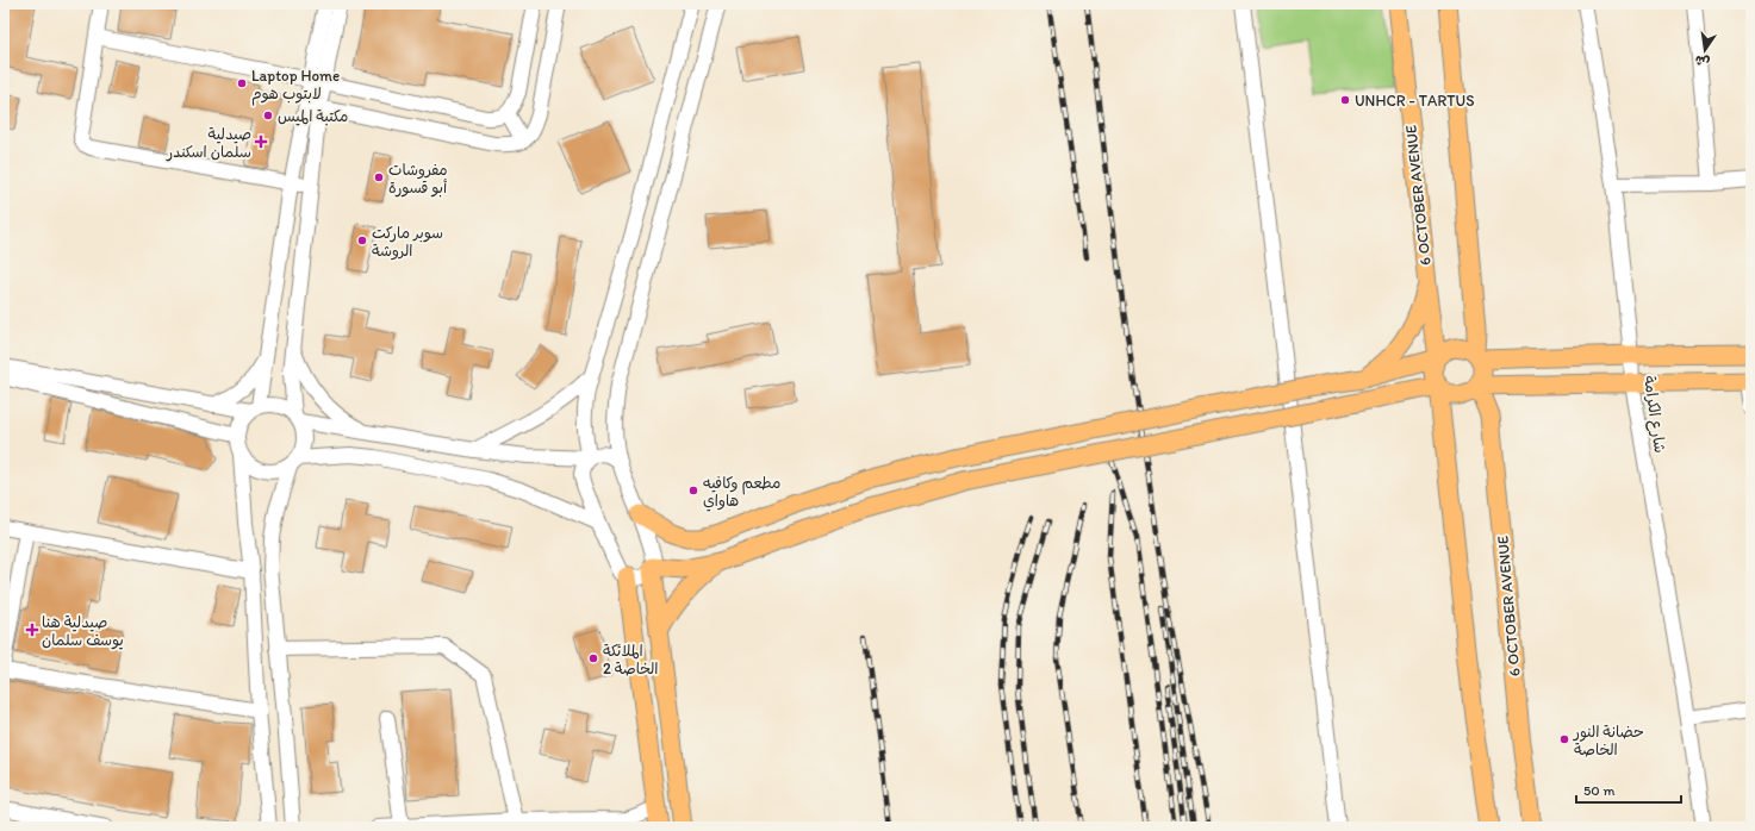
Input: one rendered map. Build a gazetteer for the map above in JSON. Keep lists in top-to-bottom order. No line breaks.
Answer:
{"streets":{"main road":["6 OCTOBER AVENUE"],"street":["شارع الكرامة"]},"places":{"other":["Laptop Home لابتوب هوم","UNHCR - TARTUS","مكتبة الميس","مفروشات أبو قسورة","سوبر ماركت الروشة","مطعم وكافيه هاواي","الملائكة الخاصة 2","حضانة النور الخاصة"],"health":["صيدلية سلمان اسكندر","صيدلية هنا يوسف سلمان"]},"scale_bar":"50 m","north":"bottom"}
